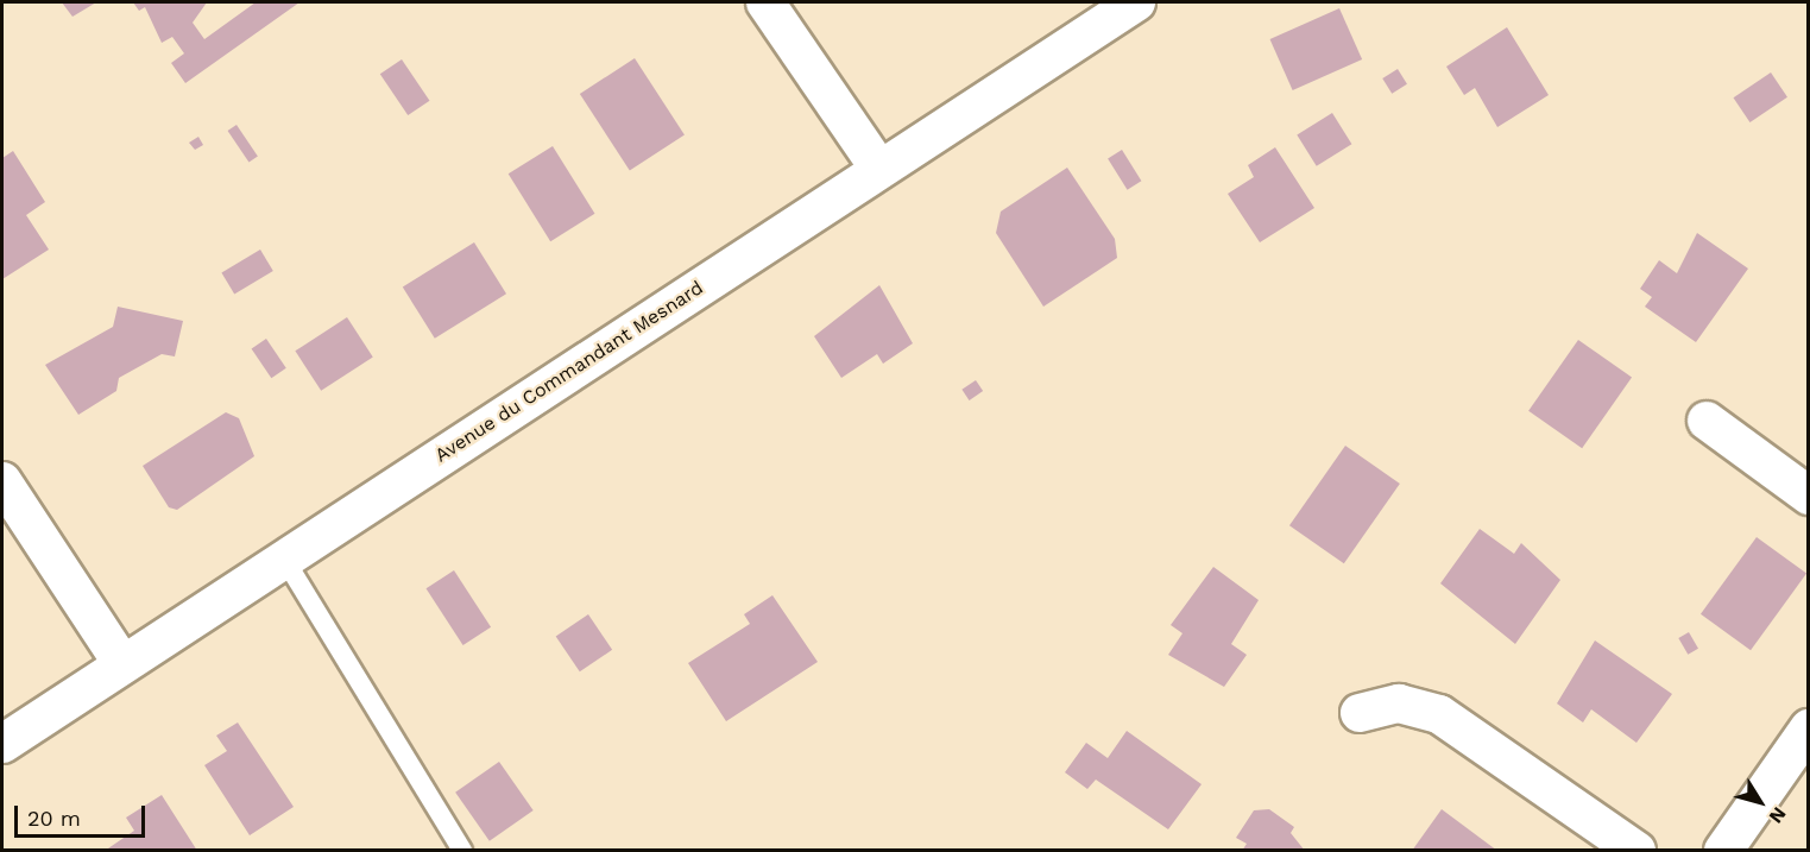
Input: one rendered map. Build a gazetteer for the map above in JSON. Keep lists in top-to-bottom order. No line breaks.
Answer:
{"streets":{"street":["Avenue du Commandant Mesnard"]},"scale_bar":"20 m","north":"bottom right"}
